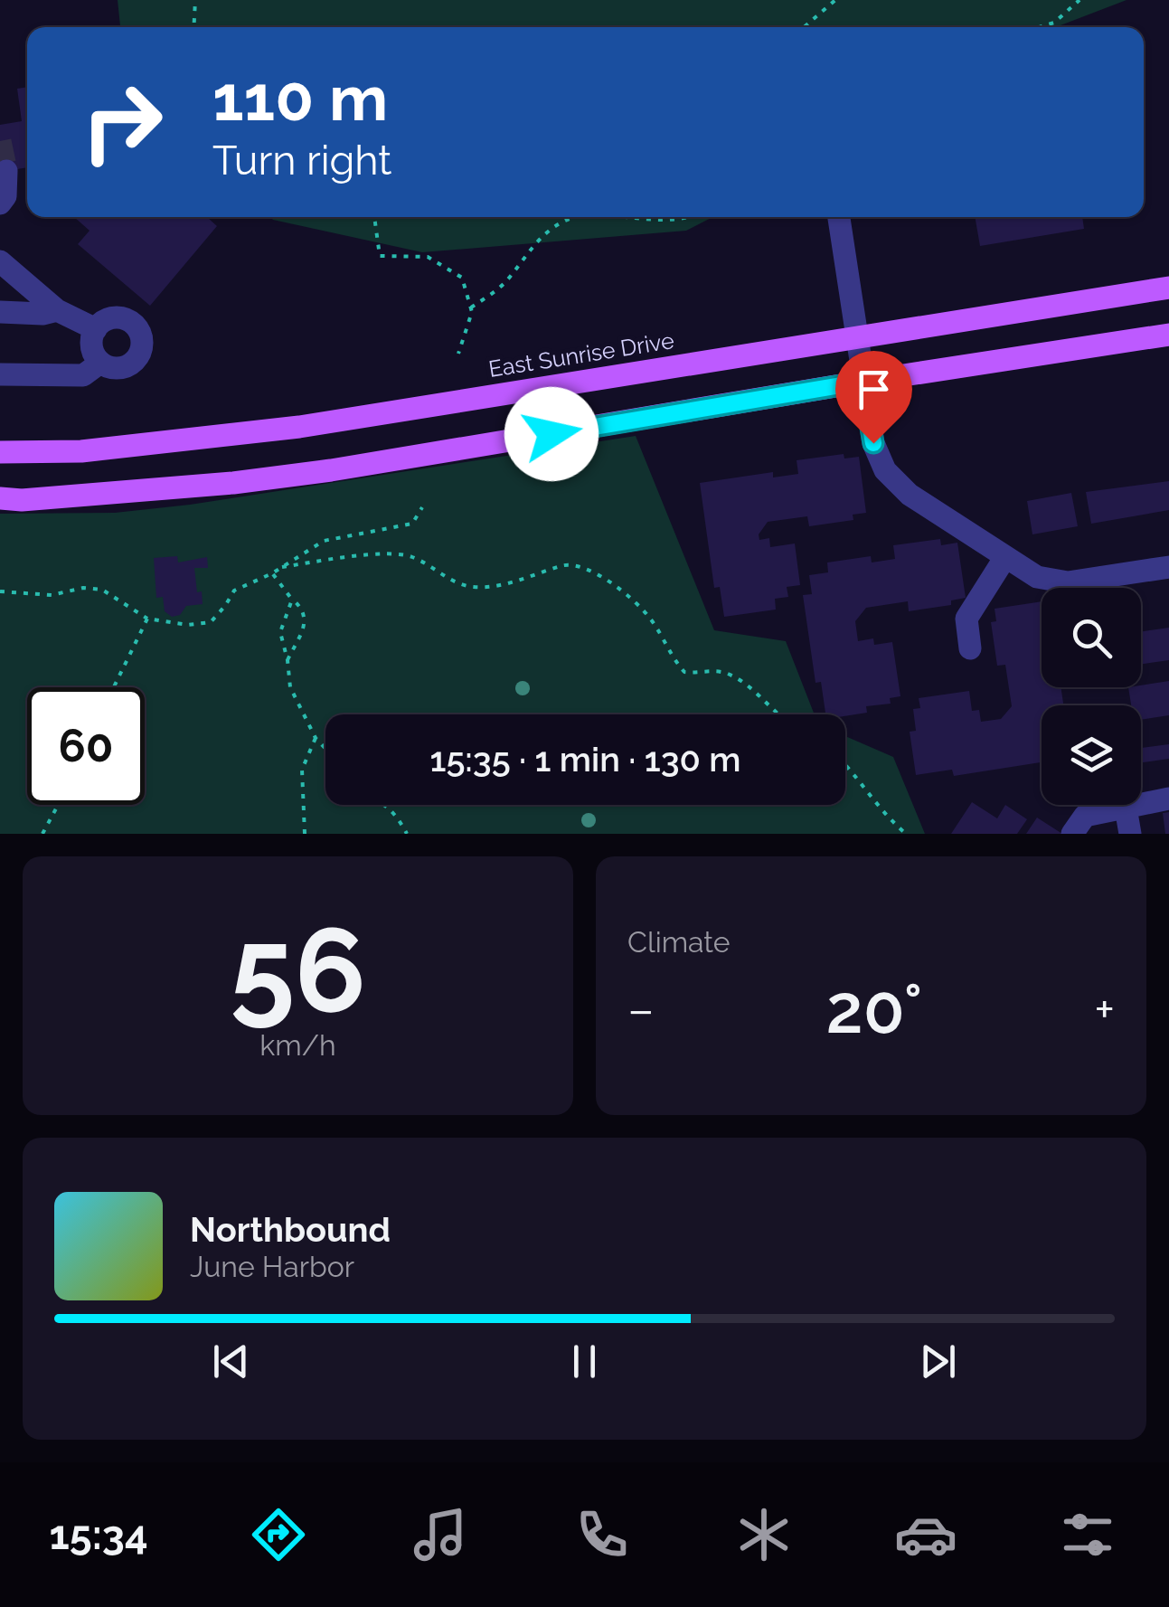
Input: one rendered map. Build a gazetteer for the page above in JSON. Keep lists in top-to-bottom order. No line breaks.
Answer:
{"streets":{"main road":["East Sunrise Drive"]},"page":{"turn":["110 m","Turn right"],"limit":"60","trip":"15:35 · 1 min · 130 m","tile":[["56","km/h"],"Climate"],"heat":["−","20°","+"],"song":["Northbound","June Harbor"],"tabs":"15:34"}}
